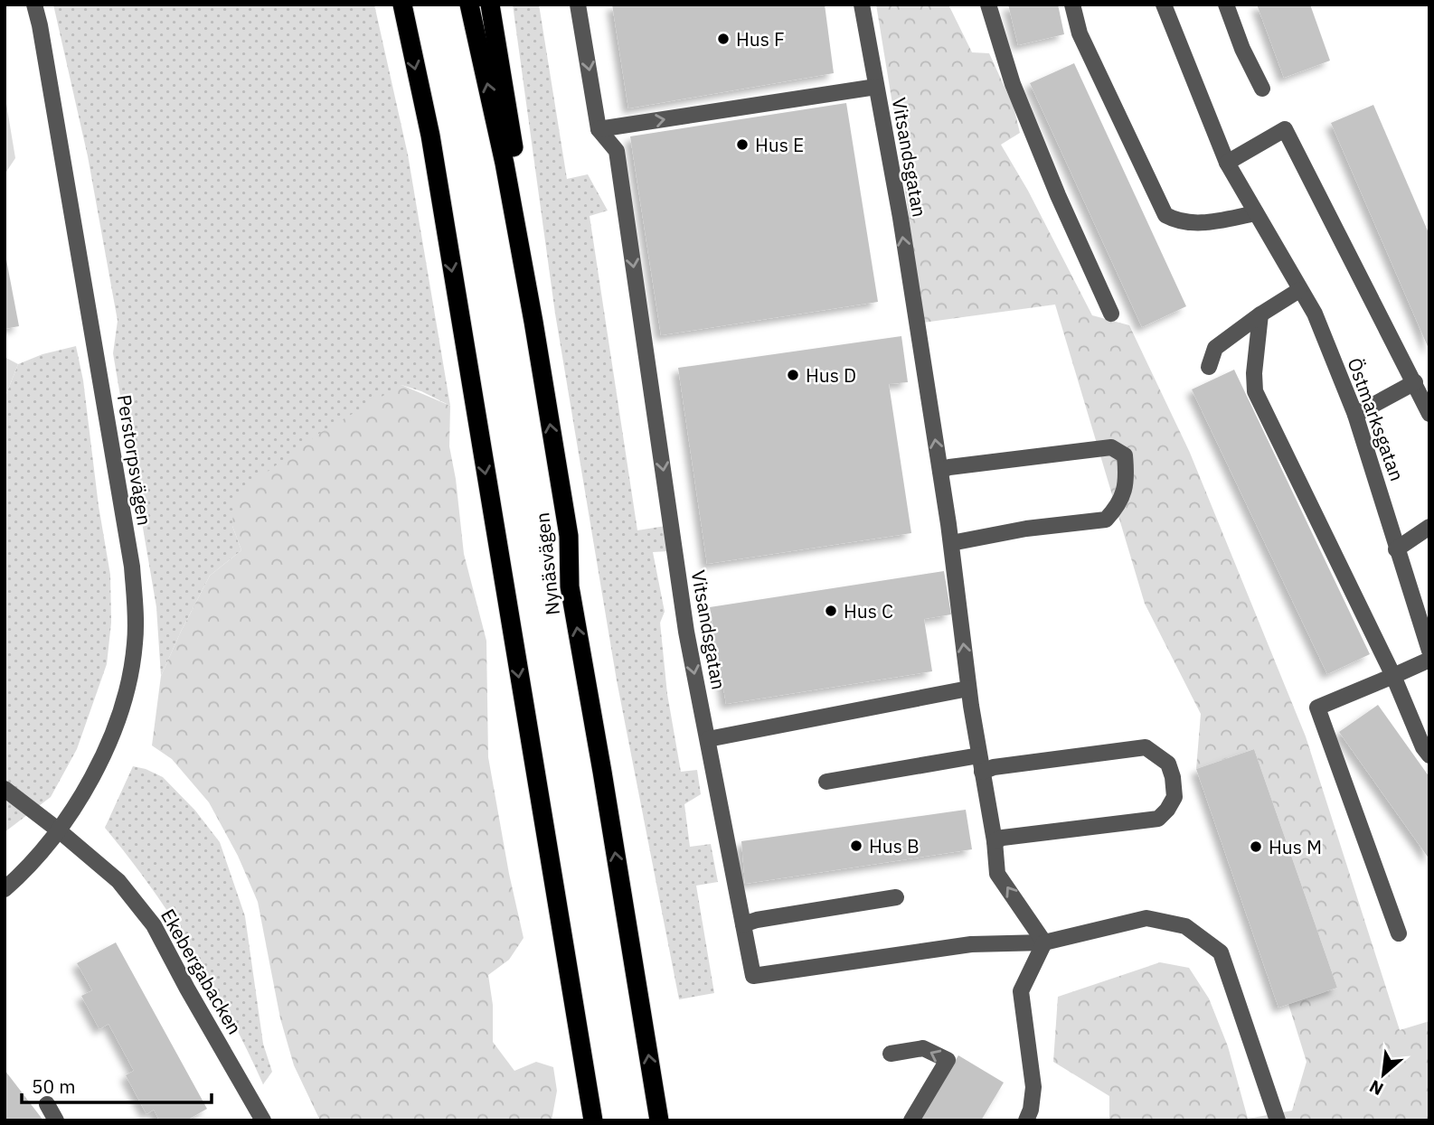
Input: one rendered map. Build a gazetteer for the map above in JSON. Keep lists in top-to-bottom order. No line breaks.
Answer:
{"streets":{"highway":["Nynäsvägen"],"street":["Vitsandsgatan","Östmarksgatan","Perstorpsvägen","Ekebergabacken"]},"crossings":[["Perstorpsvägen","Ekebergabacken"]],"places":["Hus F","Hus E","Hus D","Hus C","Hus B","Hus M"],"scale_bar":"50 m","north":"bottom left"}
